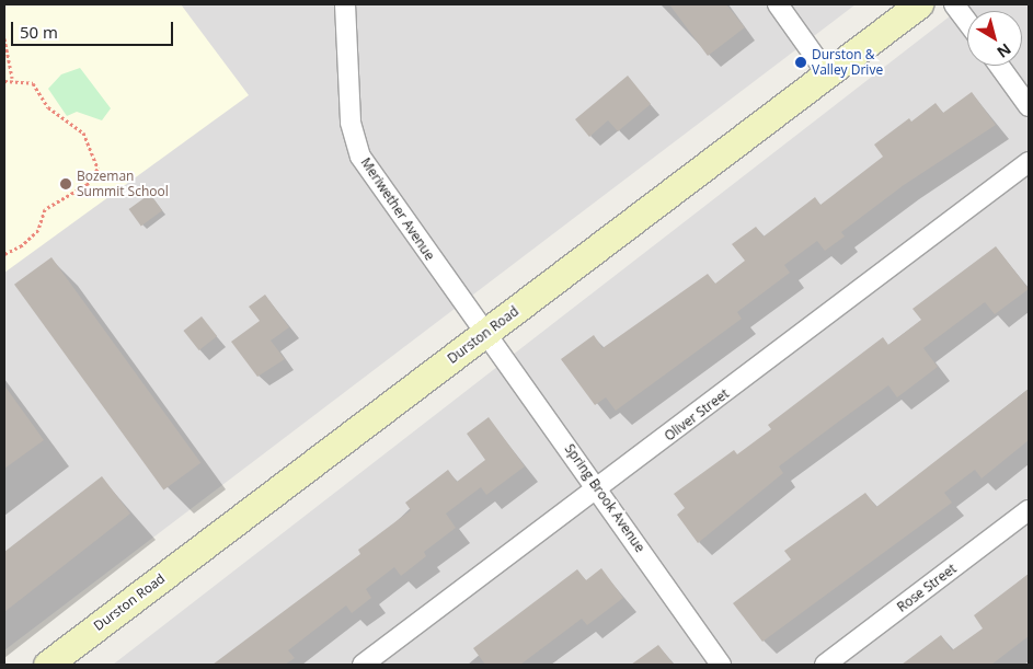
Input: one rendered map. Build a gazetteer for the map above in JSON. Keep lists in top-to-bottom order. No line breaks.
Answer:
{"streets":{"main road":["Durston Road"],"street":["Meriwether Avenue","Oliver Street","Spring Brook Avenue","Rose Street"]},"crossings":[["Meriwether Avenue","Durston Road"],["Meriwether Avenue","Spring Brook Avenue"],["Durston Road","Spring Brook Avenue"],["Oliver Street","Spring Brook Avenue"]],"places":["Durston & Valley Drive","Bozeman Summit School"],"scale_bar":"50 m","north":"bottom right"}
